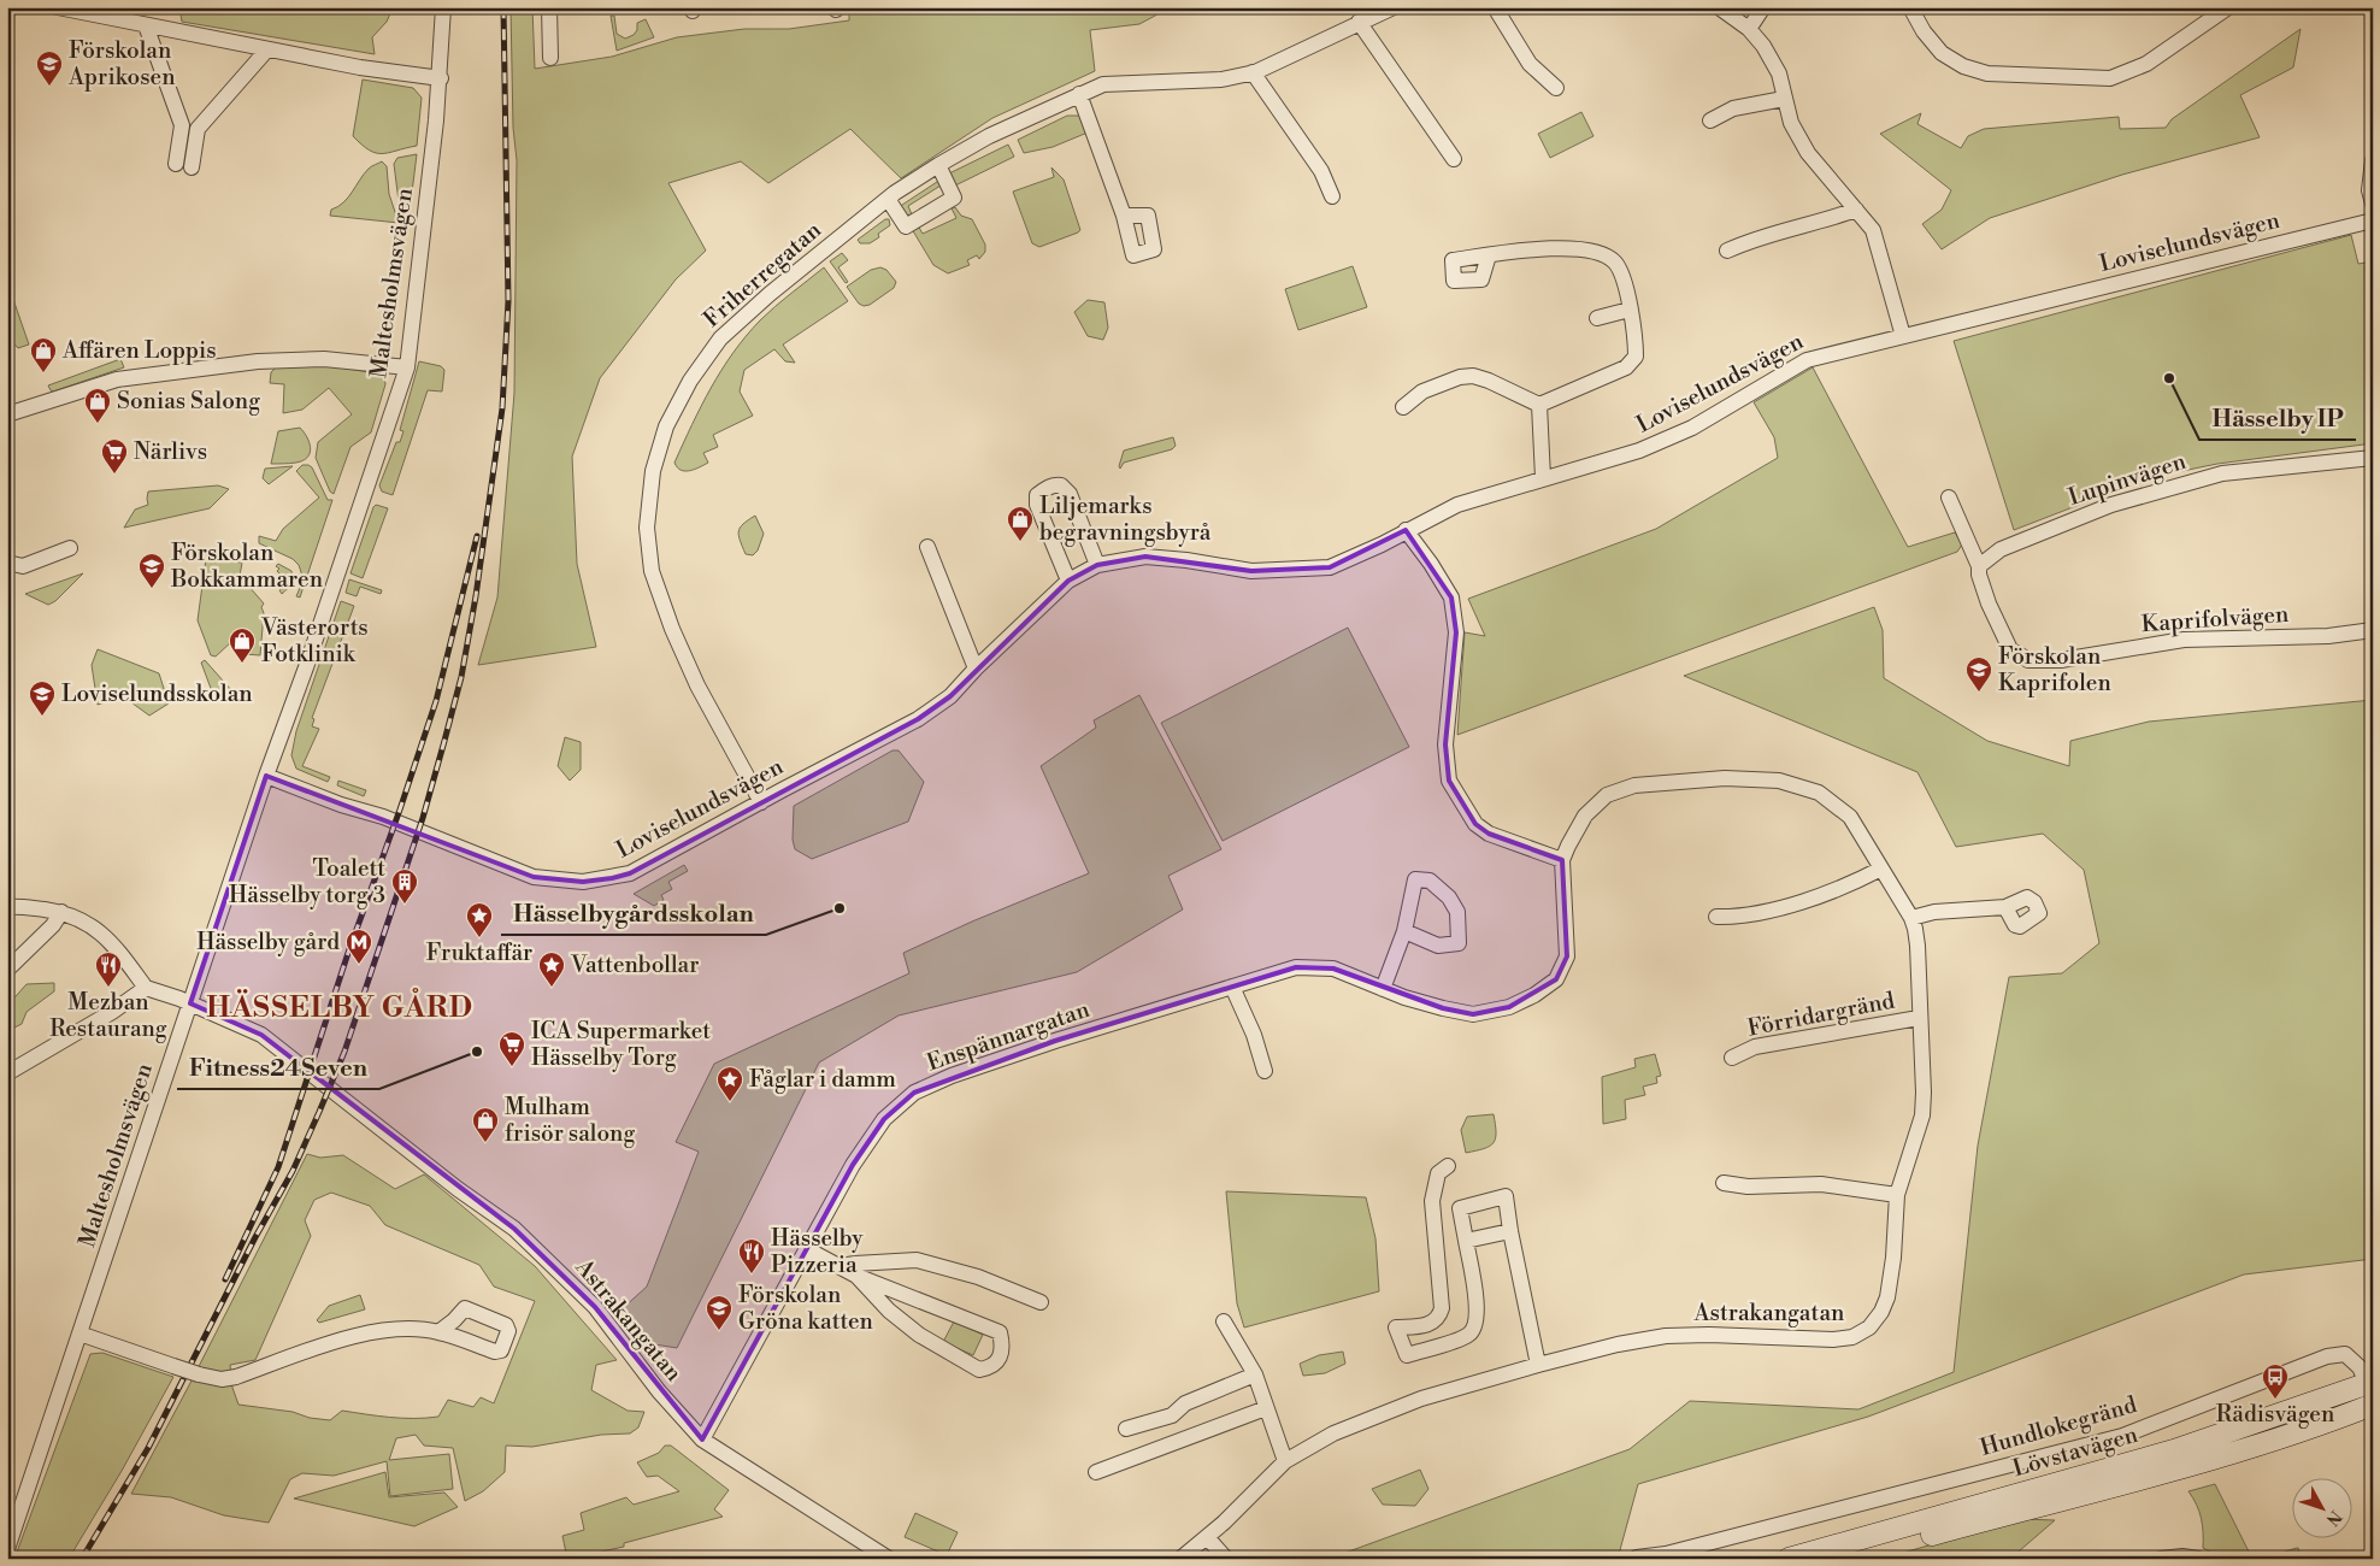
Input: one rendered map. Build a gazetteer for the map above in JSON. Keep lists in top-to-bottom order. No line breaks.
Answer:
{"streets":{"street":["Loviselundsvägen","Friherregatan","Maltesholmsvägen","Lupinvägen","Kaprifolvägen","Förridargränd","Enspännargatan","Astrakangatan","Hundlokegränd","Lövstavägen"]},"crossings":[["Loviselundsvägen","Friherregatan"],["Loviselundsvägen","Maltesholmsvägen"],["Maltesholmsvägen","Astrakangatan"],["Lupinvägen","Kaprifolvägen"],["Förridargränd","Astrakangatan"],["Enspännargatan","Astrakangatan"],["Hundlokegränd","Lövstavägen"]],"districts":["HÄSSELBY GÅRD"],"places":{"school or university":["Förskolan Aprikosen","Förskolan Bokkammaren","Förskolan Kaprifolen","Loviselundsskolan","Förskolan Gröna katten"],"shop":["Affären Loppis","Sonias Salong","Liljemarks begravningsbyrå","Västerorts Fotklinik","Mulham frisör salong"],"other":["Hässelby IP","Hässelbygårdsskolan","Fitness24Seven"],"supermarket":["Närlivs","ICA Supermarket Hässelby Torg"],"building":["Toalett Hässelby torg 3"],"place":["Fruktaffär","Vattenbollar","Fåglar i damm"],"metro station":["Hässelby gård"],"restaurant":["Mezban Restaurang","Hässelby Pizzeria"],"bus stop":["Rädisvägen"]},"north":"bottom right"}
